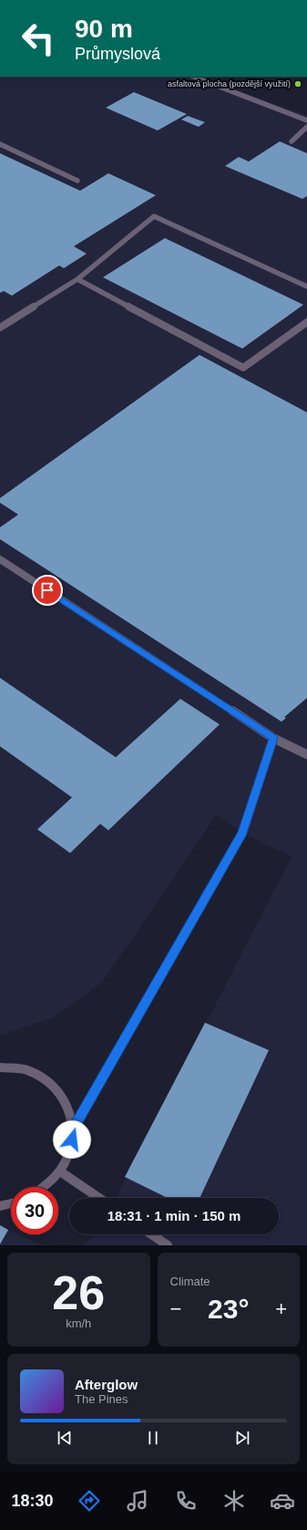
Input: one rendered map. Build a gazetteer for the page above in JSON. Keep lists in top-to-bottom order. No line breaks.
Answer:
{"places":["asfaltová plocha (pozdější využití)"],"page":{"turn":["90 m","Průmyslová"],"limit":"30","trip":"18:31 · 1 min · 150 m","tile":[["26","km/h"],"Climate"],"heat":["−","23°","+"],"song":["Afterglow","The Pines"],"tabs":"18:30"}}
